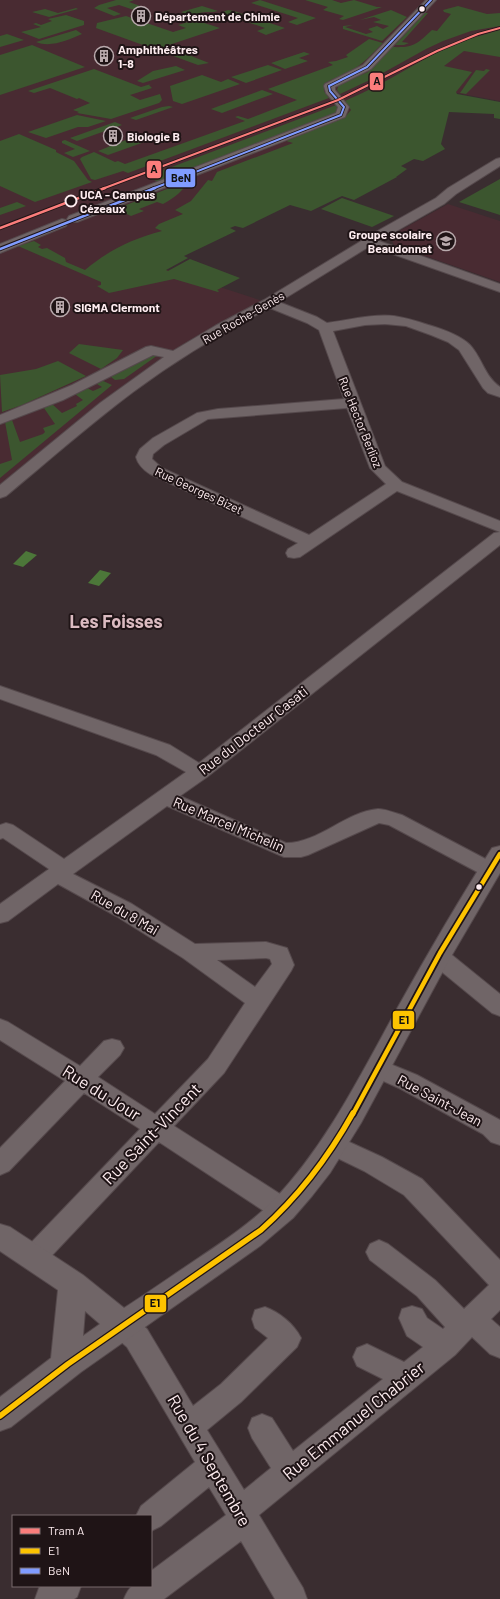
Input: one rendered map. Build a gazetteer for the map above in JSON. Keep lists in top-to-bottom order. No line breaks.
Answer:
{"streets":{"street":["Rue Roche-Genès","Rue Hector Berlioz","Rue Georges Bizet","Rue du Docteur Casati","Rue Marcel Michelin","Rue du 8 Mai","Rue du Jour","Rue Saint-Jean","Rue Saint-Vincent","Rue Emmanuel Chabrier","Rue du 4 Septembre"]},"crossings":[["Rue Hector Berlioz","Rue Georges Bizet"],["Rue du Docteur Casati","Rue Marcel Michelin"],["Rue du Docteur Casati","Rue du 8 Mai"],["Rue du 8 Mai","Rue Saint-Vincent"],["Rue du Jour","Rue Saint-Vincent"],["Rue Emmanuel Chabrier","Rue du 4 Septembre"]],"districts":["Les Foisses"],"places":{"building":["Département de Chimie","Amphithéâtres 1-8","Biologie B","SIGMA Clermont"],"other":["UCA - Campus Cézeaux"],"school or university":["Groupe scolaire Beaudonnat"]},"lines":["transit line BeN","tram line A","transit line E1"],"legend":["Tram A","E1","BeN"]}
